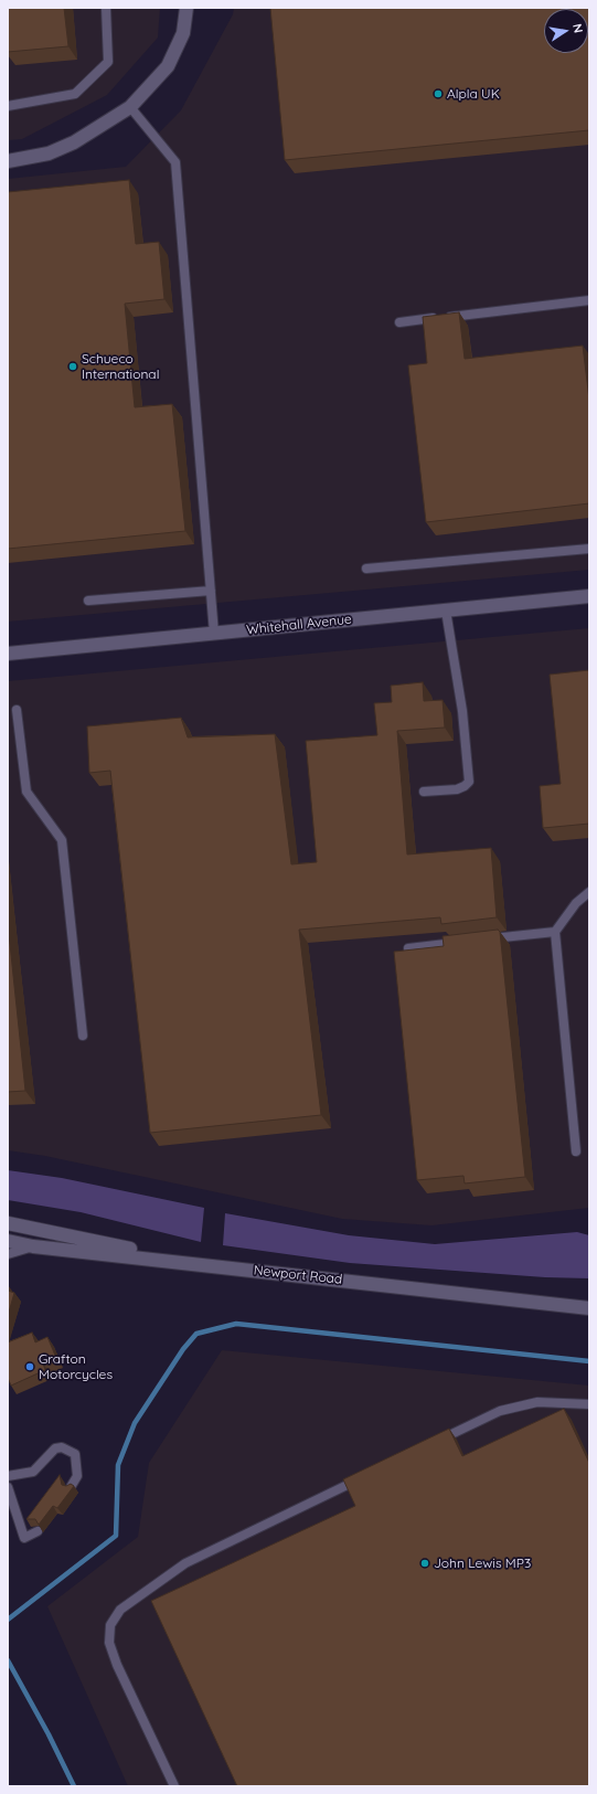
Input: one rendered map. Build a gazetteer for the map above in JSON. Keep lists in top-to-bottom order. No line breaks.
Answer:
{"streets":{"street":["Whitehall Avenue","Newport Road"]},"places":["Alpla UK","Schueco International","Grafton Motorcycles","John Lewis MP3"],"north":"right"}
